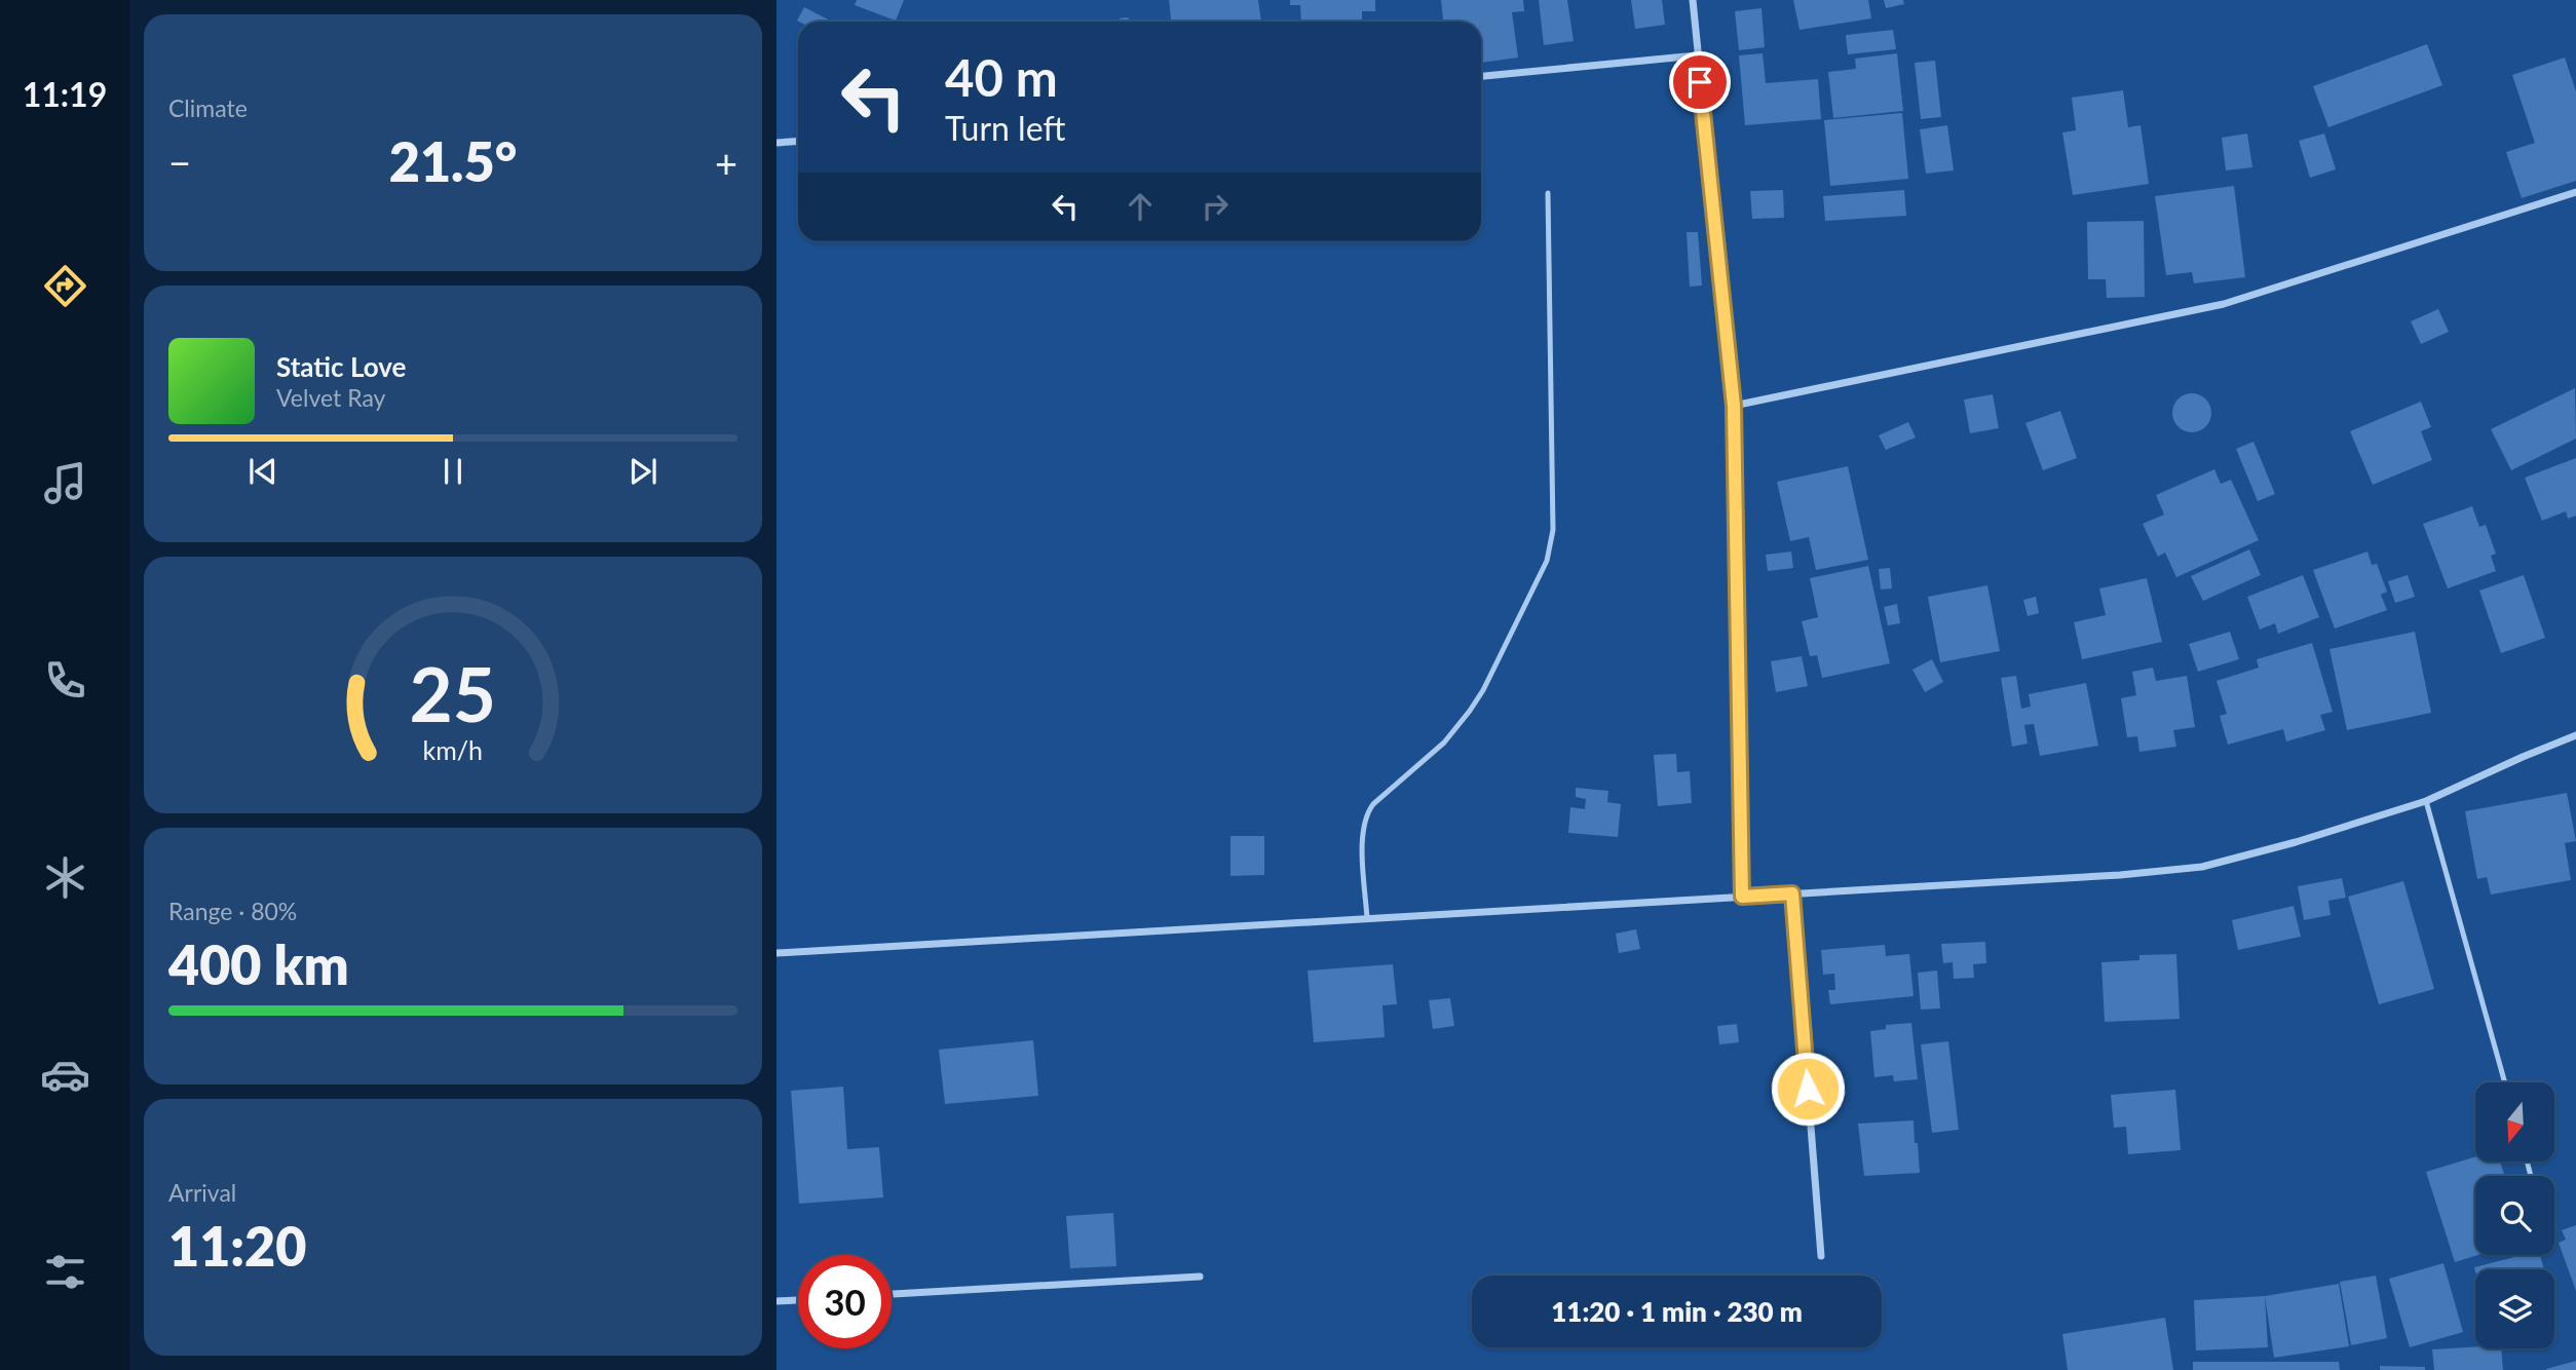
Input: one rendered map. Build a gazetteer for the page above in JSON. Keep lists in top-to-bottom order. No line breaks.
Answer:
{"north":"bottom","page":{"tabs":"11:19","tile":["Climate",["Range · 80%","400 km"],["Arrival","11:20"]],"turn":["40 m","Turn left"],"heat":["−","21.5°","+"],"song":["Static Love","Velvet Ray"],"limit":"30","trip":"11:20 · 1 min · 230 m","gauge":["25","km/h"]}}
